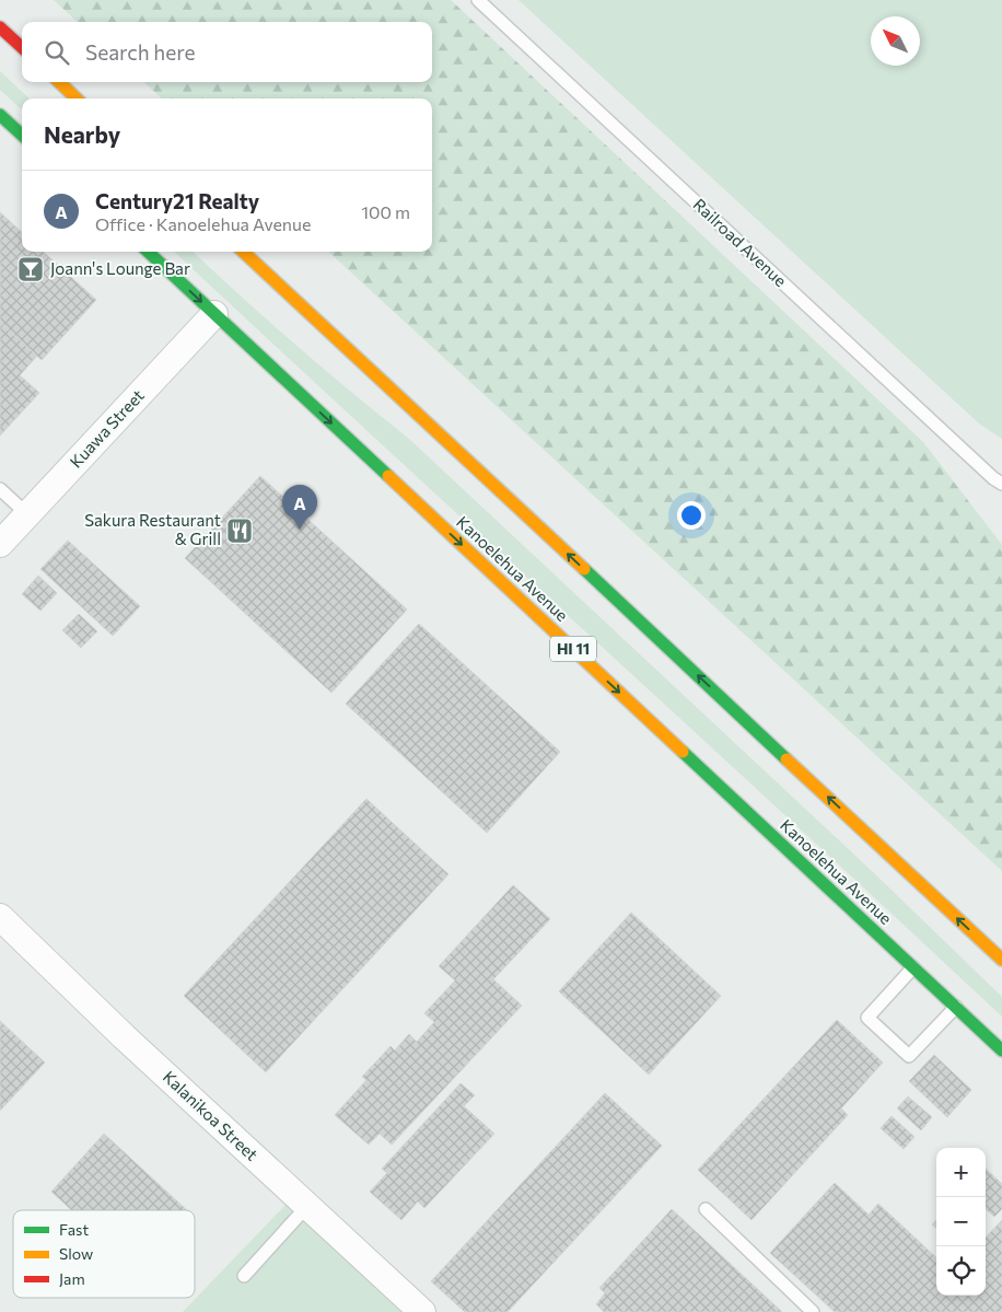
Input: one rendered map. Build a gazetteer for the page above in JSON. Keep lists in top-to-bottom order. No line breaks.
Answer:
{"streets":{"highway":["Kanoelehua Avenue","HI 11"],"street":["Kuawa Street","Kalanikoa Street"],"lane":["Railroad Avenue"]},"crossings":[["Kuawa Street","Kanoelehua Avenue"]],"places":{"bar":["Joann's Lounge Bar"],"restaurant":["Sakura Restaurant & Grill"]},"legend":["Fast","Slow","Jam"],"north":"top left","page":{"search":"Search here","heading":"Nearby","list":[{"mark":"A","name":"Century21 Realty","note":"Office · Kanoelehua Avenue","value":"100 m"}],"pins":"A","map_buttons":["+","−"]}}
